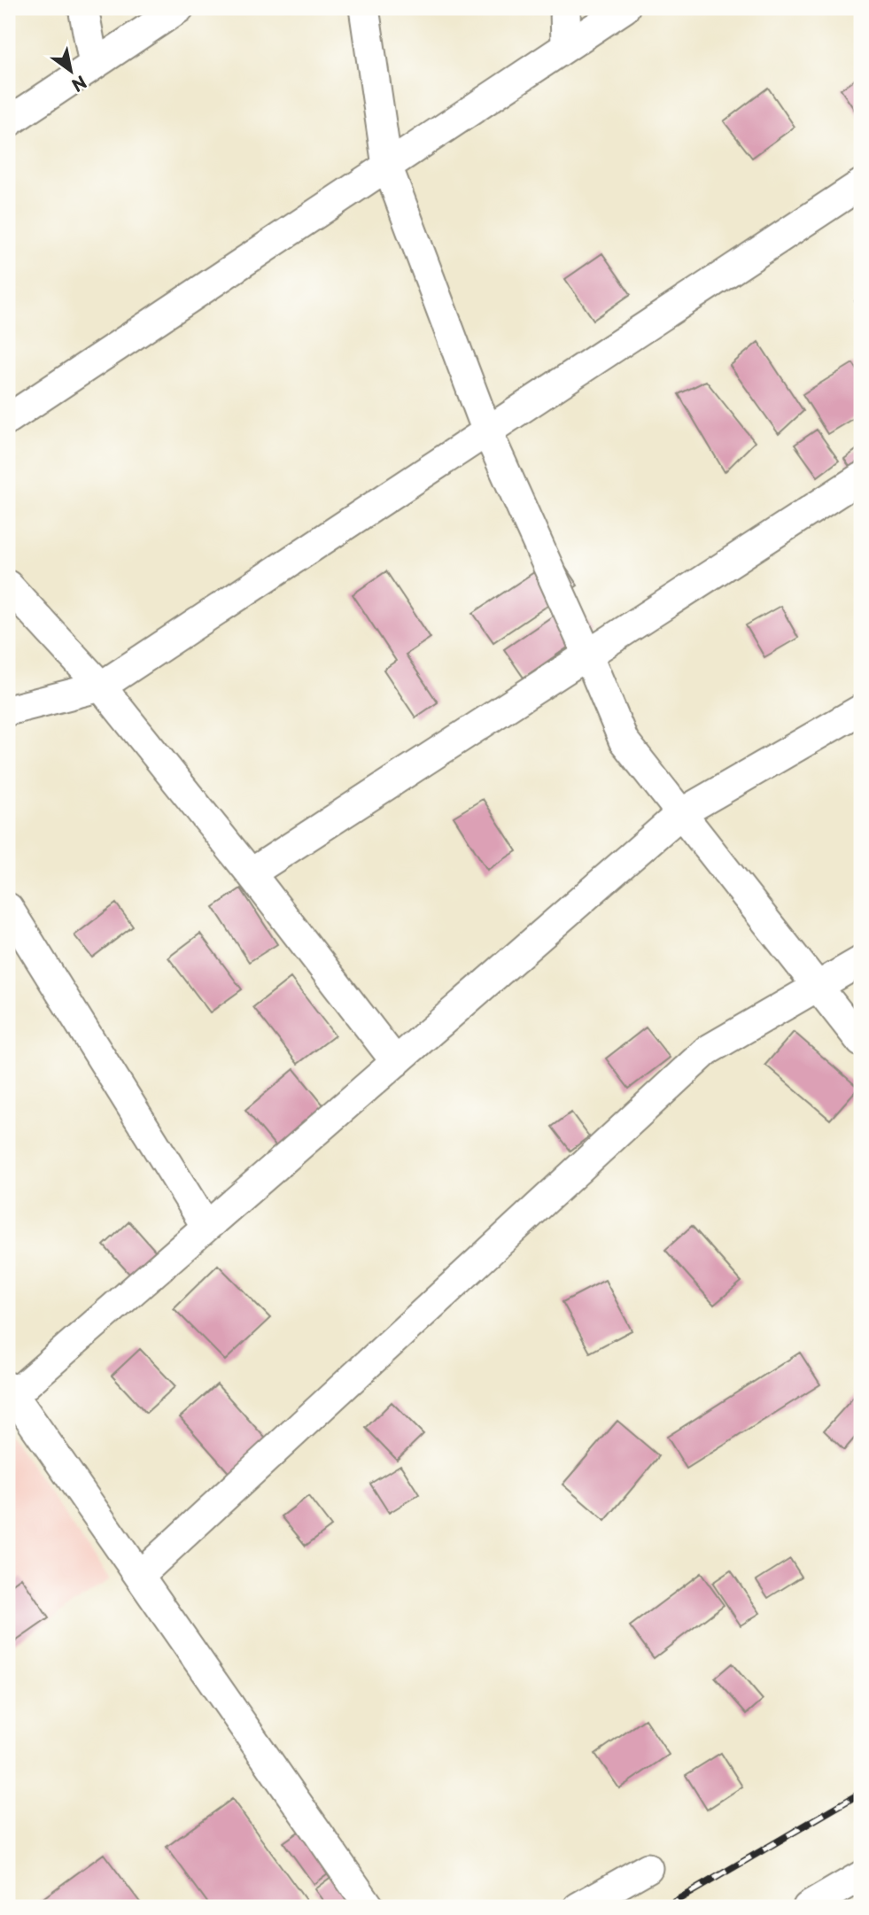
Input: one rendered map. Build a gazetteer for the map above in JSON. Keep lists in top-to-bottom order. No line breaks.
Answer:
{"north":"bottom right"}
